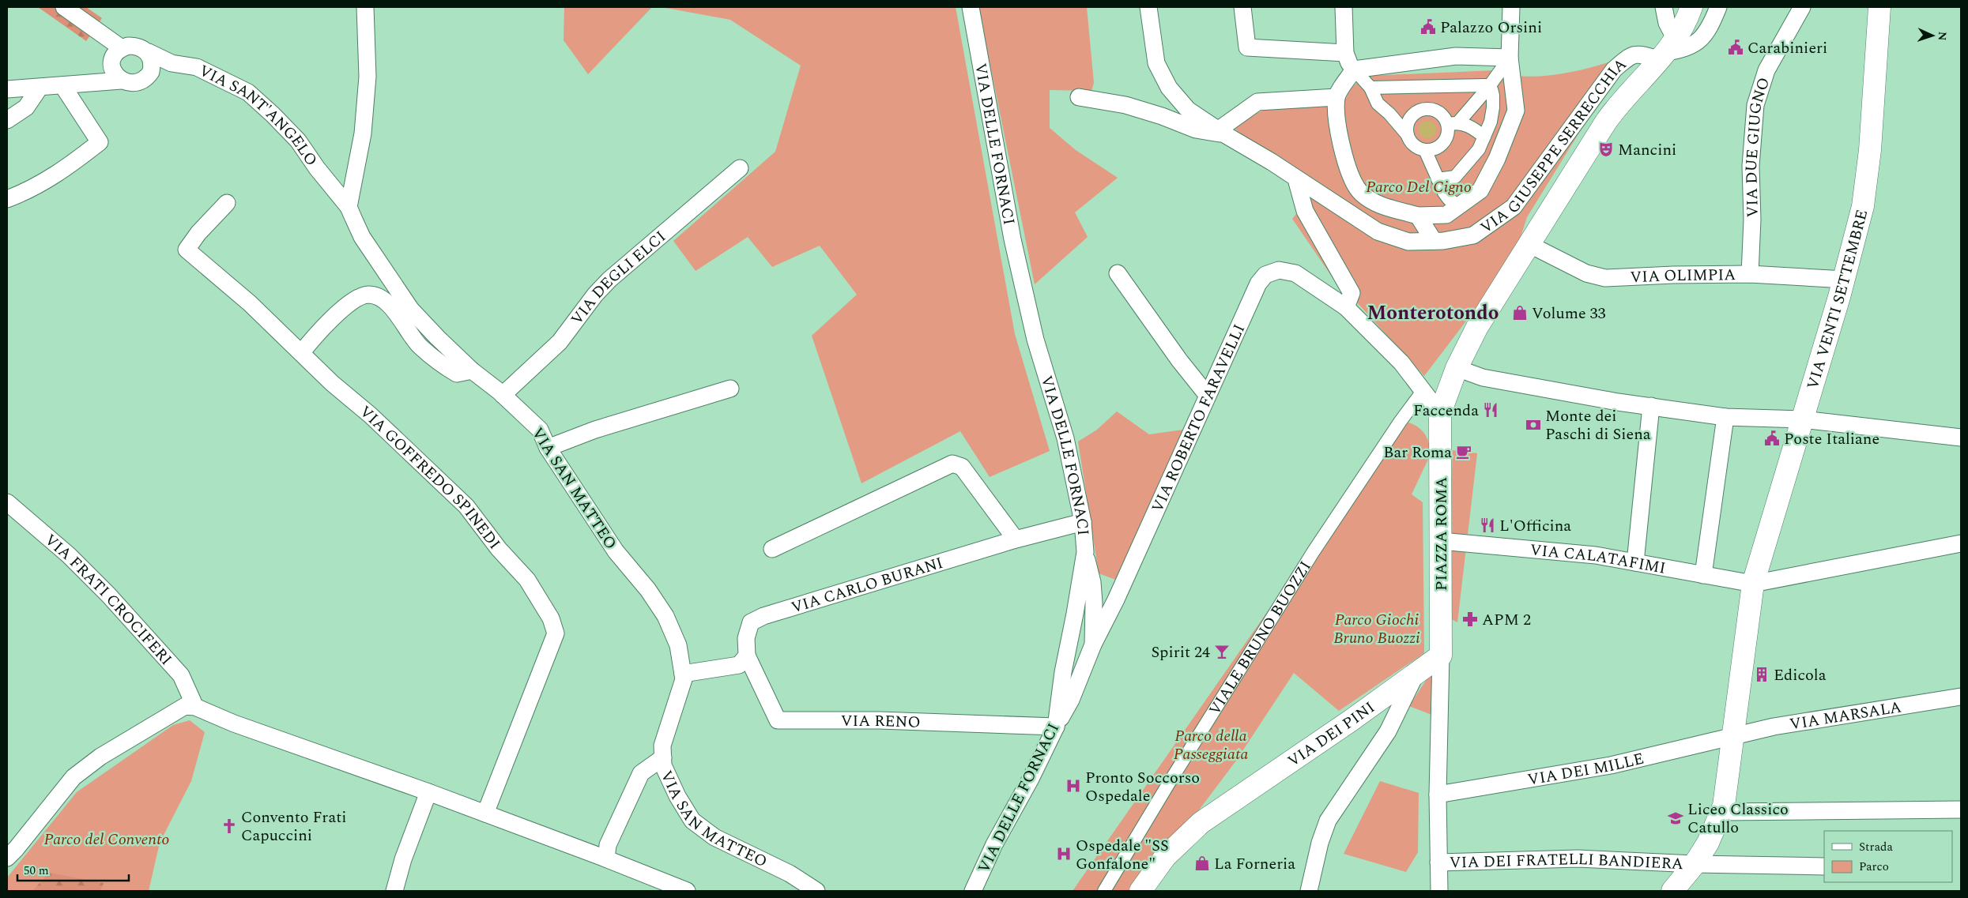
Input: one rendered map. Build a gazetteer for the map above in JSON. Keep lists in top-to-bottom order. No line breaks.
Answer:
{"streets":{"main road":["VIA VENTI SETTEMBRE","PIAZZA ROMA","VIA DEI PINI"],"street":["VIA SANT'ANGELO","VIA DELLE FORNACI","VIA GIUSEPPE SERRECCHIA","VIA DUE GIUGNO","VIA OLIMPIA","VIA DEGLI ELCI","VIA ROBERTO FARAVELLI","VIA GOFFREDO SPINEDI","VIA SAN MATTEO","VIA CALATAFIMI","VIA CARLO BURANI","VIA FRATI CROCIFERI","VIALE BRUNO BUOZZI","VIA MARSALA","VIA RENO","VIA DEI MILLE","VIA DEI FRATELLI BANDIERA"]},"crossings":[["VIA SANT'ANGELO","VIA SAN MATTEO"],["VIA DELLE FORNACI","VIA ROBERTO FARAVELLI"],["VIA DELLE FORNACI","VIA CARLO BURANI"],["VIA DELLE FORNACI","VIA RENO"],["VIA DUE GIUGNO","VIA OLIMPIA"],["VIA OLIMPIA","VIA VENTI SETTEMBRE"],["VIA DEGLI ELCI","VIA SAN MATTEO"],["VIA VENTI SETTEMBRE","VIA CALATAFIMI"],["VIA VENTI SETTEMBRE","VIA MARSALA"],["VIA VENTI SETTEMBRE","VIA DEI MILLE"],["VIA VENTI SETTEMBRE","VIA DEI FRATELLI BANDIERA"],["VIA ROBERTO FARAVELLI","PIAZZA ROMA"],["VIA ROBERTO FARAVELLI","VIALE BRUNO BUOZZI"],["VIA ROBERTO FARAVELLI","VIA RENO"],["PIAZZA ROMA","VIA CALATAFIMI"],["PIAZZA ROMA","VIA DEI PINI"],["VIA CARLO BURANI","VIA RENO"],["VIA MARSALA","VIA DEI MILLE"]],"districts":["Monterotondo"],"parks":["Parco Del Cigno","Parco Giochi Bruno Buozzi","Parco della Passeggiata","Parco del Convento"],"places":{"public building":["Palazzo Orsini","Carabinieri","Poste Italiane"],"theatre":["Mancini"],"shop":["Volume 33","La Forneria"],"restaurant":["Faccenda","L'Officina"],"bank":["Monte dei Paschi di Siena"],"cafe":["Bar Roma"],"pharmacy":["APM 2"],"bar":["Spirit 24"],"building":["Edicola"],"hospital":["Pronto Soccorso Ospedale","Ospedale \"SS Gonfalone\""],"school or university":["Liceo Classico Catullo"],"church":["Convento Frati Capuccini"]},"legend":["Strada","Parco"],"scale_bar":"50 m","north":"right"}
